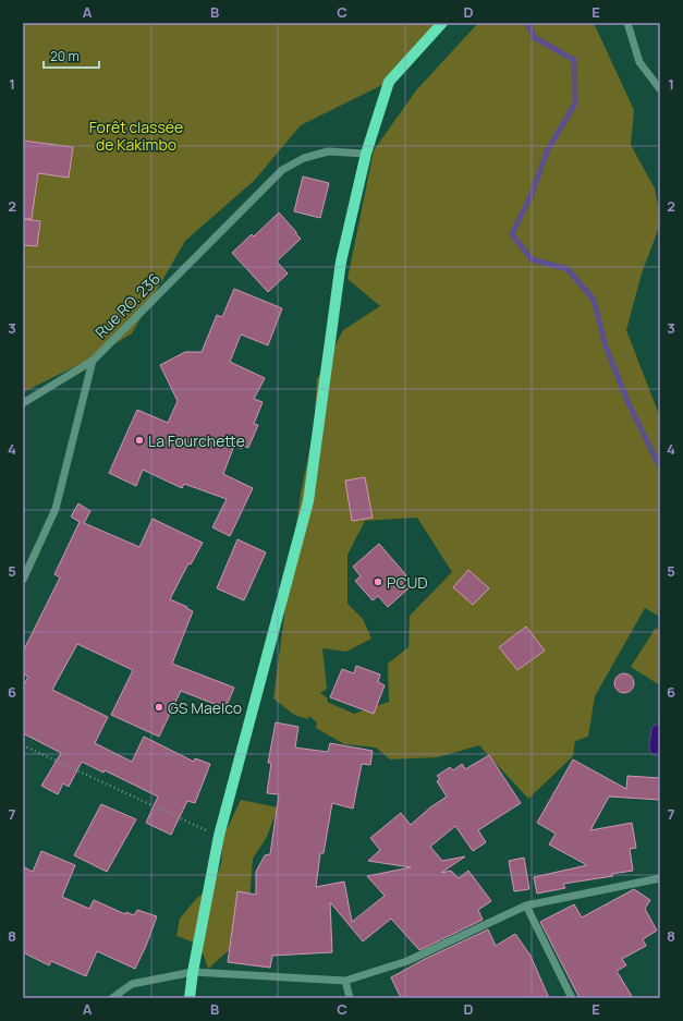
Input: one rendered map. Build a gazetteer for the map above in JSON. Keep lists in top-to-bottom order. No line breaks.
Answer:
{"streets":{"street":["Rue RO. 236"]},"parks":["Forêt classée de Kakimbo"],"places":["La Fourchette","PCUD","GS Maelco"],"scale_bar":"20 m","grid":{"columns":["A","B","C","D","E"],"rows":["1","2","3","4","5","6","7","8"]}}
